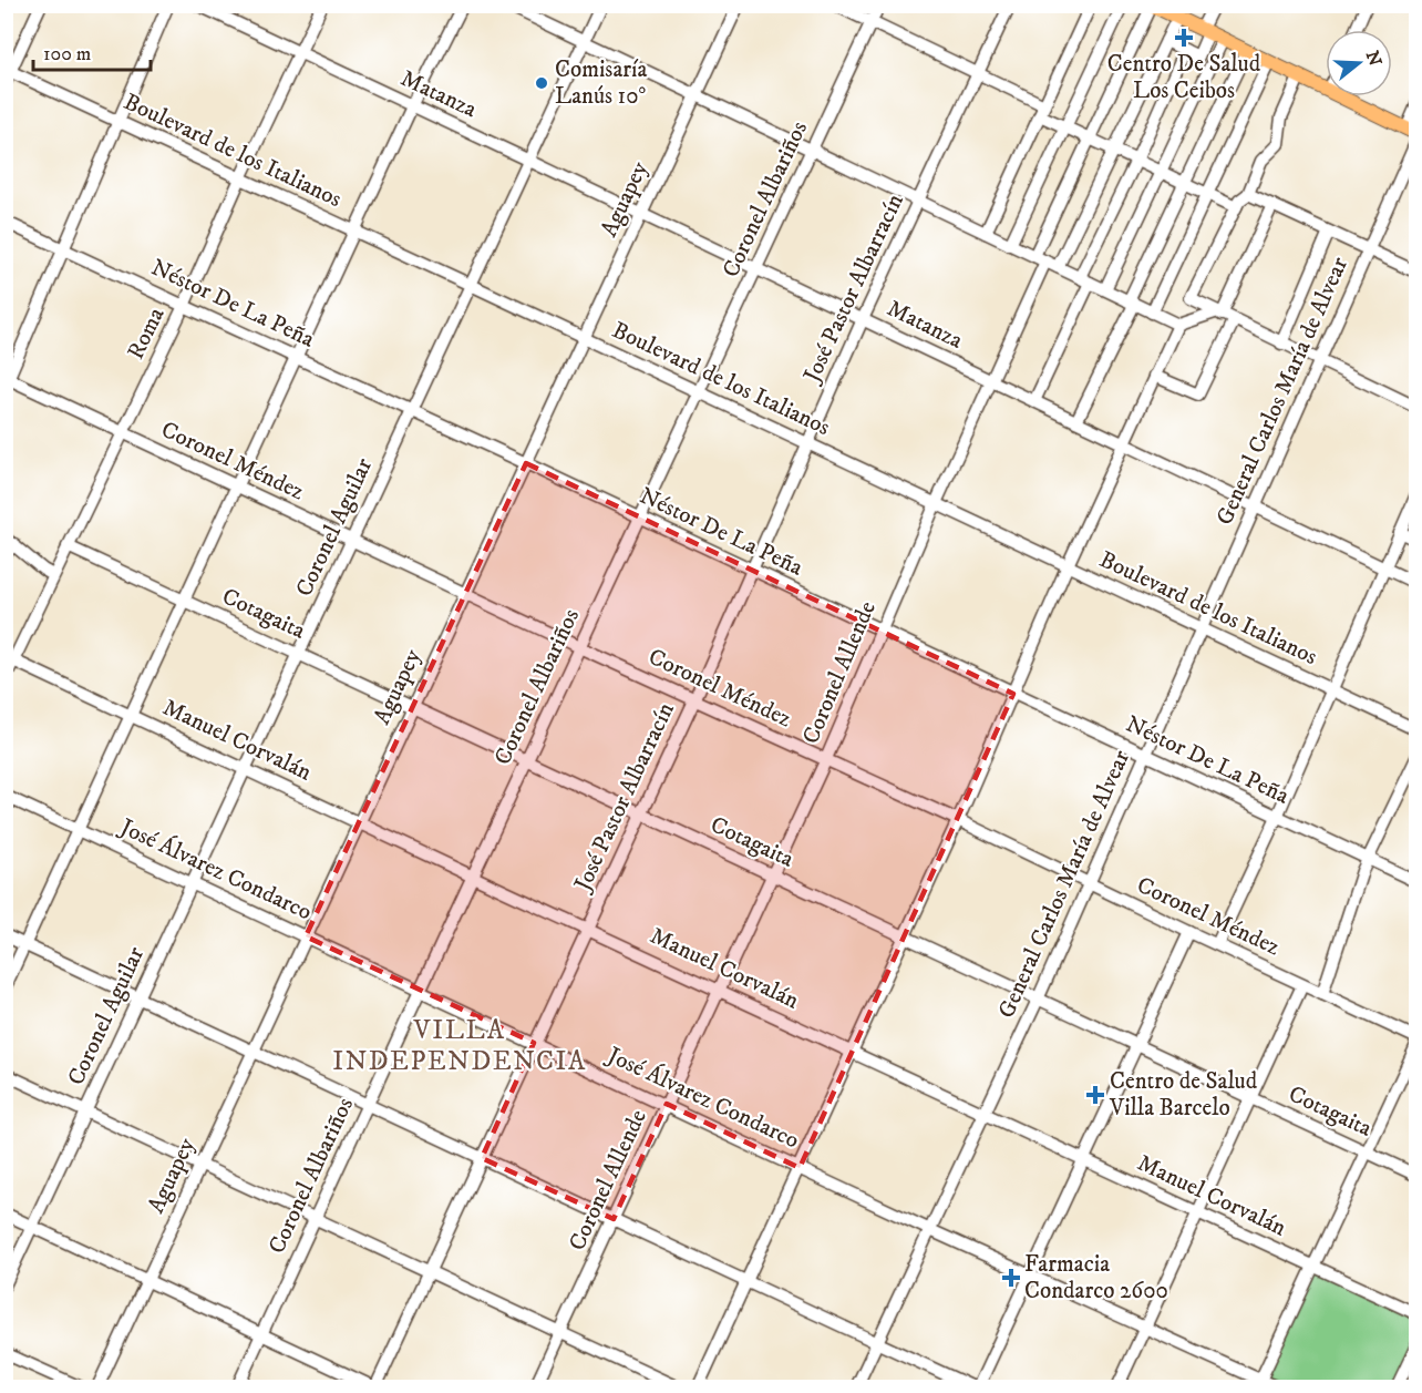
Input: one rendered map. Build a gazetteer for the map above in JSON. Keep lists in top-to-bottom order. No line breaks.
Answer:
{"streets":{"street":["Matanza","Boulevard de los Italianos","Aguapey","Coronel Albariños","José Pastor Albarracín","Néstor De La Peña","Roma","General Carlos María de Alvear","Coronel Méndez","Coronel Aguilar","Cotagaita","Coronel Allende","Manuel Corvalán","José Álvarez Condarco"]},"crossings":[["Matanza","Aguapey"],["Matanza","Coronel Albariños"],["Matanza","José Pastor Albarracín"],["Matanza","Roma"],["Matanza","General Carlos María de Alvear"],["Matanza","Coronel Aguilar"],["Matanza","Coronel Allende"],["Boulevard de los Italianos","Aguapey"],["Boulevard de los Italianos","Coronel Albariños"],["Boulevard de los Italianos","José Pastor Albarracín"],["Boulevard de los Italianos","Roma"],["Boulevard de los Italianos","General Carlos María de Alvear"],["Boulevard de los Italianos","Coronel Aguilar"],["Boulevard de los Italianos","Coronel Allende"],["Aguapey","Néstor De La Peña"],["Aguapey","Coronel Méndez"],["Aguapey","Cotagaita"],["Aguapey","Manuel Corvalán"],["Aguapey","José Álvarez Condarco"],["Coronel Albariños","Néstor De La Peña"],["Coronel Albariños","Coronel Méndez"],["Coronel Albariños","Cotagaita"],["Coronel Albariños","Manuel Corvalán"],["Coronel Albariños","José Álvarez Condarco"],["José Pastor Albarracín","Néstor De La Peña"],["José Pastor Albarracín","Coronel Méndez"],["José Pastor Albarracín","Cotagaita"],["José Pastor Albarracín","Manuel Corvalán"],["José Pastor Albarracín","José Álvarez Condarco"],["Néstor De La Peña","Roma"],["Néstor De La Peña","General Carlos María de Alvear"],["Néstor De La Peña","Coronel Aguilar"],["Néstor De La Peña","Coronel Allende"],["Roma","Coronel Méndez"],["Roma","Cotagaita"],["Roma","Manuel Corvalán"],["General Carlos María de Alvear","Coronel Méndez"],["General Carlos María de Alvear","Cotagaita"],["General Carlos María de Alvear","Manuel Corvalán"],["General Carlos María de Alvear","José Álvarez Condarco"],["Coronel Méndez","Coronel Aguilar"],["Coronel Méndez","Coronel Allende"],["Coronel Aguilar","Cotagaita"],["Coronel Aguilar","Manuel Corvalán"],["Coronel Aguilar","José Álvarez Condarco"],["Cotagaita","Coronel Allende"],["Coronel Allende","Manuel Corvalán"],["Coronel Allende","José Álvarez Condarco"]],"districts":["VILLA INDEPENDENCIA"],"places":{"health":["Centro De Salud Los Ceibos","Centro de Salud Villa Barcelo","Farmacia Condarco 2600"],"other":["Comisaría Lanús 10°"]},"scale_bar":"100 m","north":"right"}
